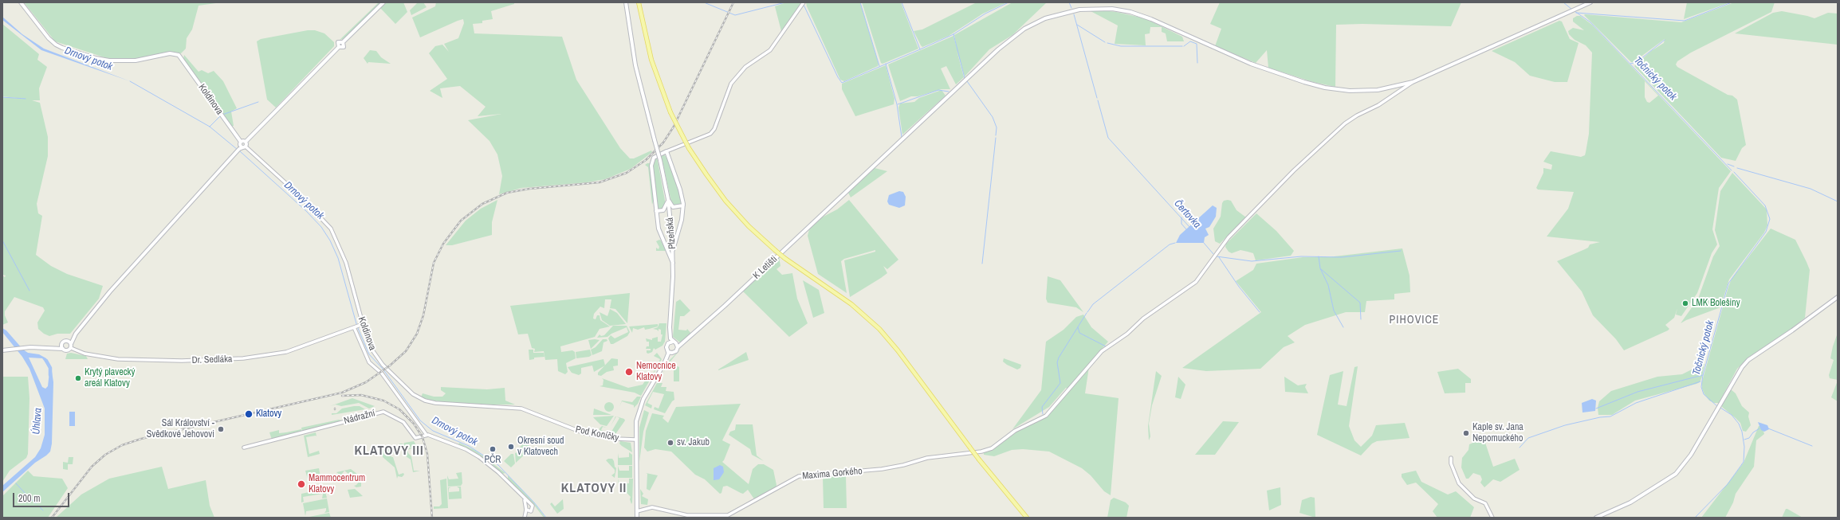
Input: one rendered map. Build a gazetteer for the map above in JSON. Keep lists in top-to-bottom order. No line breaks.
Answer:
{"streets":{"main road":["Koldinova","Plzeňská","K Letišti","Dr. Sedláka"],"street":["Nádražní","Pod Koníčky","Maxima Gorkého"]},"crossings":[["Koldinova","Dr. Sedláka"],["Koldinova","Pod Koníčky"],["Plzeňská","K Letišti"],["Plzeňská","Pod Koníčky"],["Plzeňská","Maxima Gorkého"],["K Letišti","Maxima Gorkého"]],"districts":["PIHOVICE","KLATOVY III","KLATOVY II"],"water":["Drnový potok","Točnický potok","Čertovka","Úhlava"],"places":["LMK Bolešiny","Nemocnice Klatovy","Krytý plavecký areál Klatovy","Klatovy","Sál Království - Svědkové Jehovovi","Kaple sv. Jana Nepomuckého","sv. Jakub","Okresní soud v Klatovech","PČR","Mammocentrum Klatovy"],"scale_bar":"200 m"}
